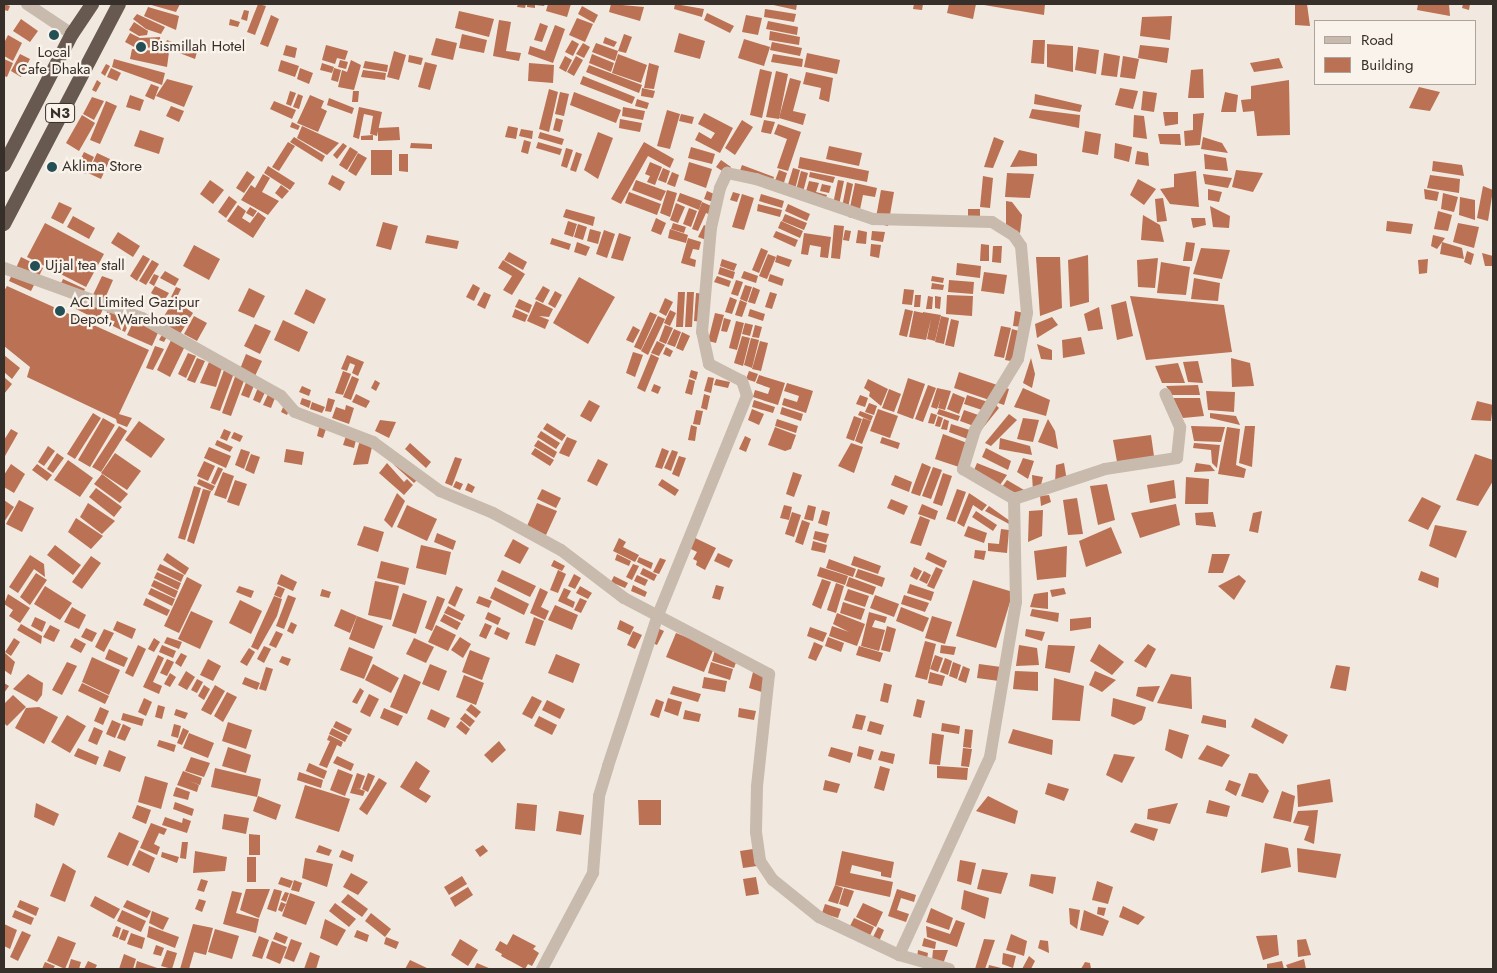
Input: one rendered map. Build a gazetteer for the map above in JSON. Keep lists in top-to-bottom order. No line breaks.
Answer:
{"streets":{"highway":["N3"]},"places":["Local Cafe Dhaka","Bismillah Hotel","Aklima Store","Ujjal tea stall","ACI Limited Gazipur Depot, Warehouse"],"legend":["Road","Building"]}
